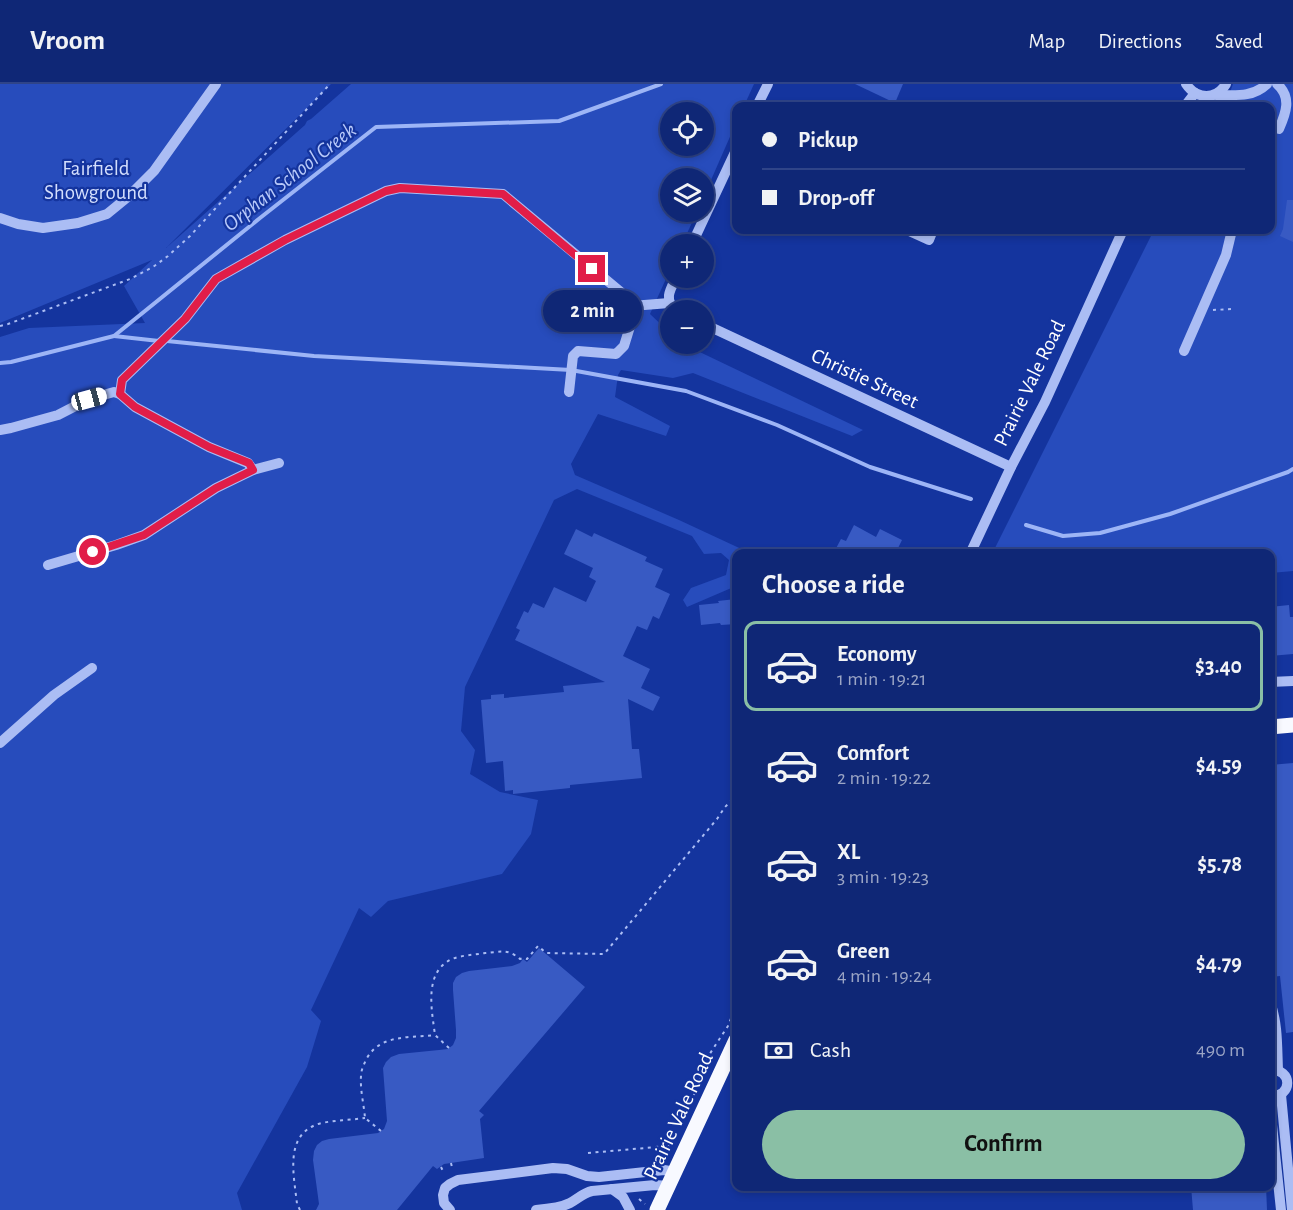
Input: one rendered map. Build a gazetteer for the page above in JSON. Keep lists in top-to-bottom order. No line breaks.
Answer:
{"streets":{"main road":["Prairie Vale Road"],"street":["Christie Street"]},"crossings":[["Christie Street","Prairie Vale Road"]],"water":["Orphan School Creek"],"parks":["Fairfield Showground"],"page":{"header":"Vroom","nav":["Map","Directions","Saved"],"map_buttons":["+","−"],"banner":["Pickup","Drop-off"],"bubble":"2 min","heading":"Choose a ride","list":[{"name":"Economy","note":"1 min · 19:21","value":"$3.40"},{"name":"Comfort","note":"2 min · 19:22","value":"$4.59"},{"name":"XL","note":"3 min · 19:23","value":"$5.78"},{"name":"Green","note":"4 min · 19:24","value":"$4.79"}],"pay":["Cash","490 m"],"buttons":"Confirm"}}
